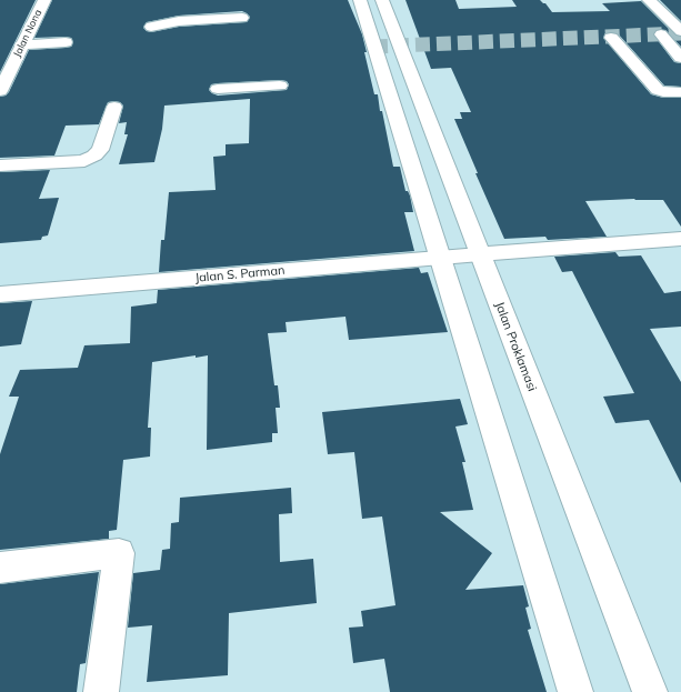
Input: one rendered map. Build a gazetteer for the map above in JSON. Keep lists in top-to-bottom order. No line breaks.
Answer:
{"streets":{"street":["Jalan Nona","Jalan S. Parman","Jalan Proklamasi"]},"crossings":[["Jalan S. Parman","Jalan Proklamasi"]]}
